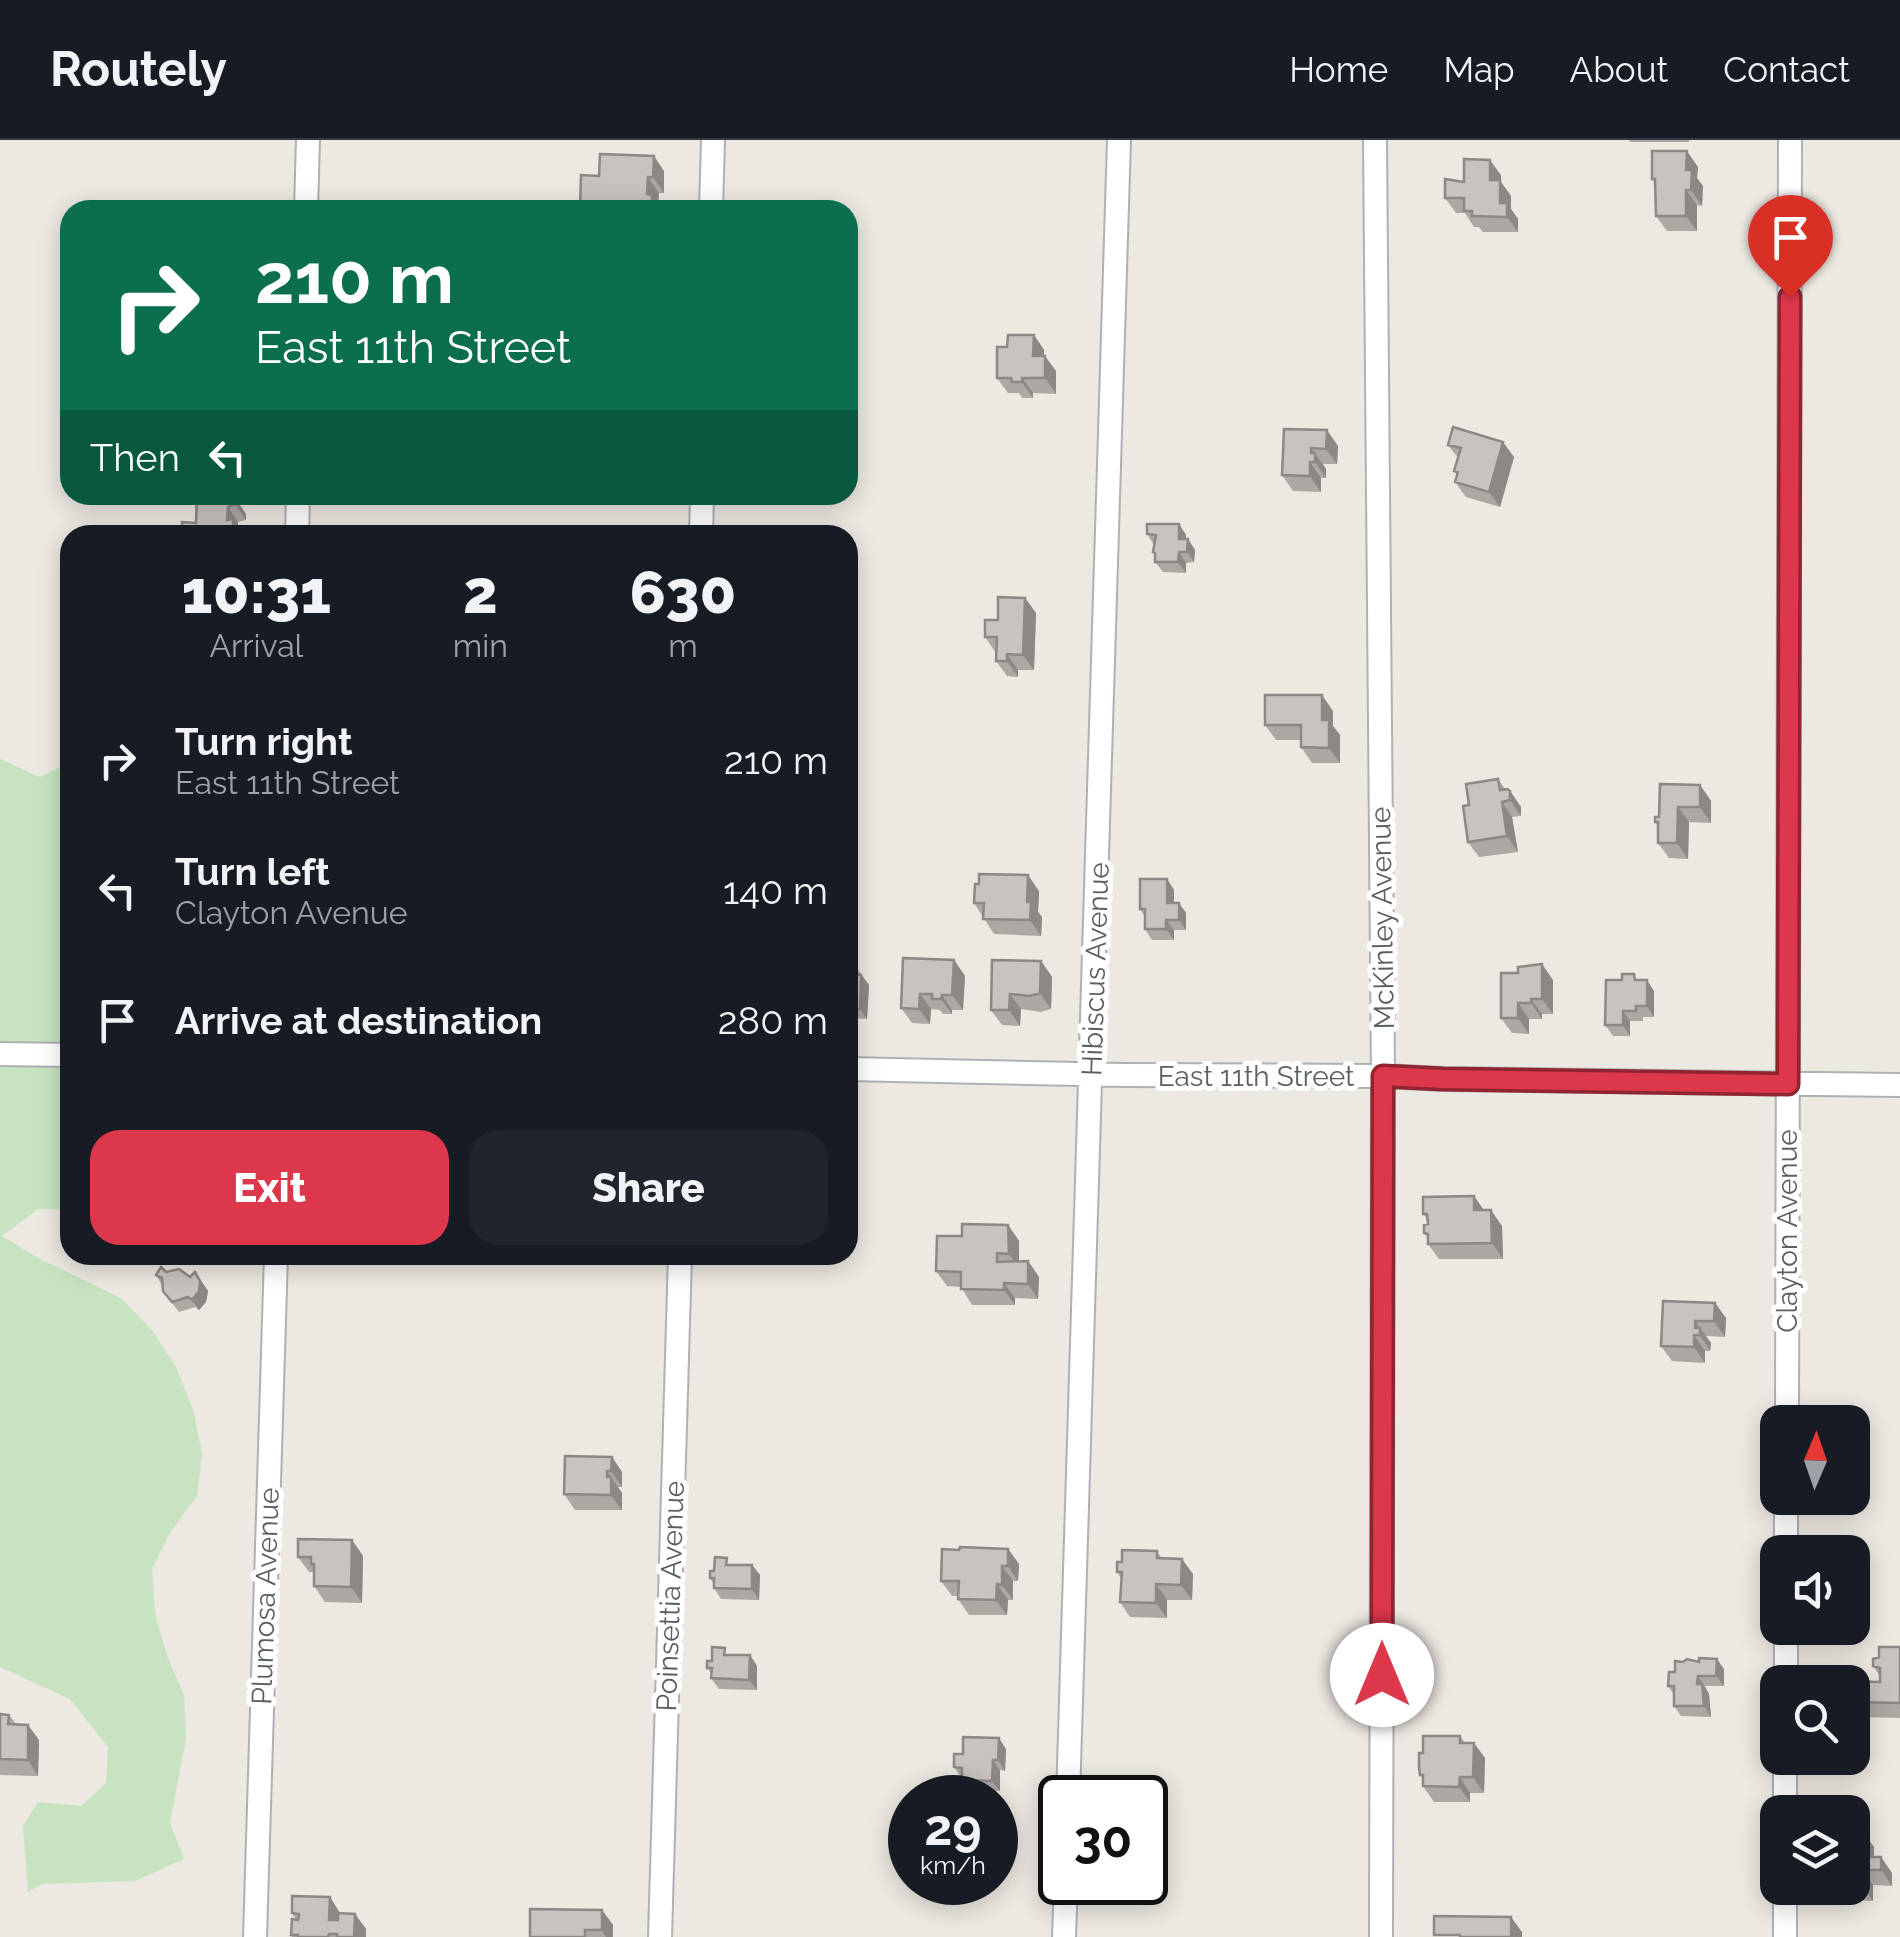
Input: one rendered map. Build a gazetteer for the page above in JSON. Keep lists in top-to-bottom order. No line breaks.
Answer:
{"streets":{"street":["McKinley Avenue","Hibiscus Avenue","East 11th Street","Clayton Avenue","Plumosa Avenue","Poinsettia Avenue"]},"crossings":[["McKinley Avenue","East 11th Street"],["Hibiscus Avenue","East 11th Street"],["East 11th Street","Clayton Avenue"]],"north":"top","page":{"header":"Routely","nav":["Home","Map","About","Contact"],"turn":["210 m","East 11th Street"],"then":"Then","eta":["10:31","Arrival","2","min","630","m"],"list":[{"name":"Turn right","note":"East 11th Street","value":"210 m"},{"name":"Turn left","note":"Clayton Avenue","value":"140 m"},{"name":"Arrive at destination","value":"280 m"}],"buttons":["Exit","Share"],"speed":"29 km/h","limit":"30"}}
